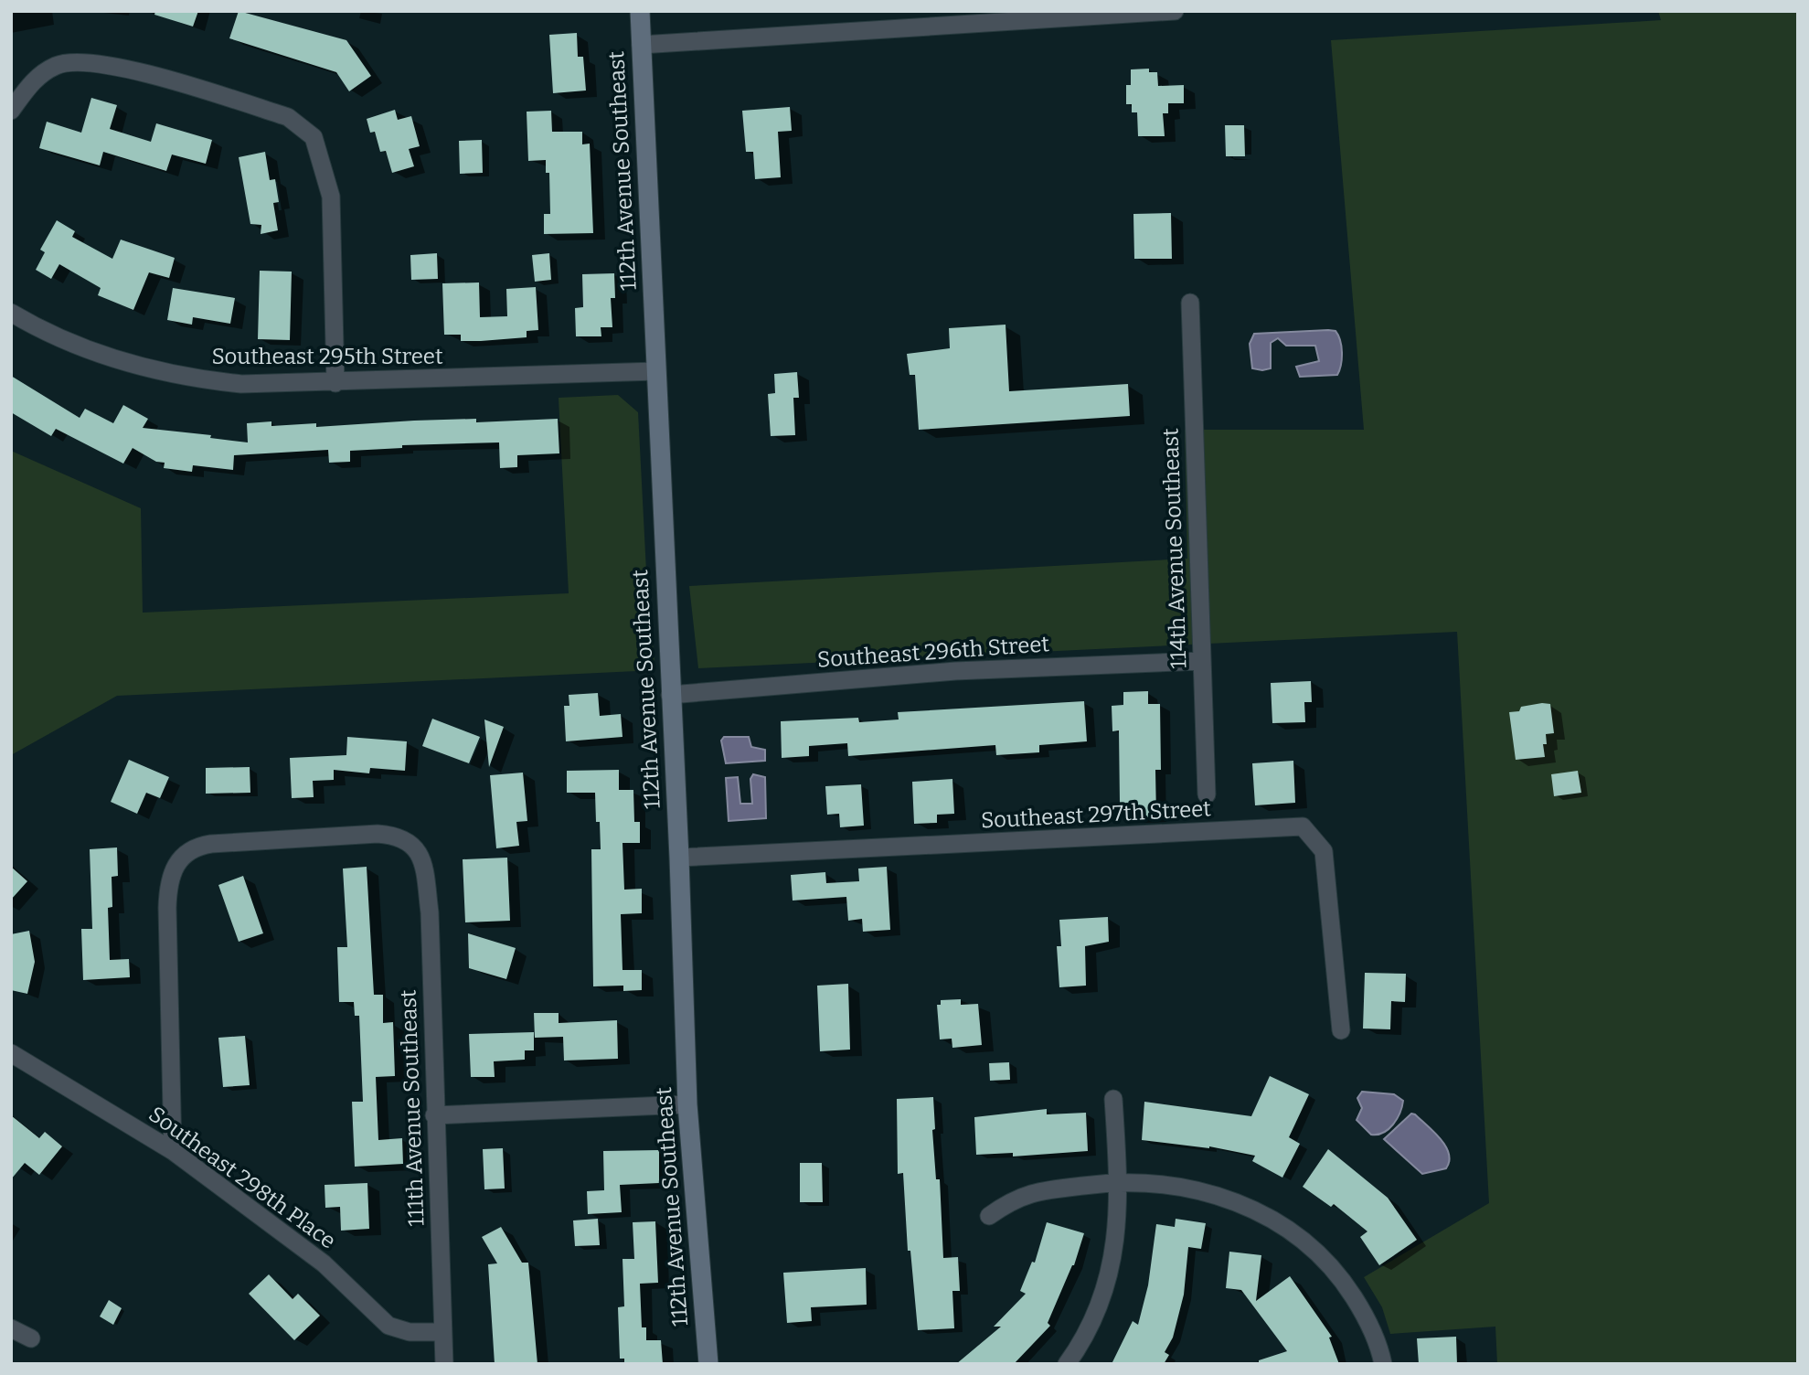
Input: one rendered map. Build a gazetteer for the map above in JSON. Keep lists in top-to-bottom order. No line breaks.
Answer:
{"streets":{"street":["112th Avenue Southeast","Southeast 295th Street","114th Avenue Southeast","Southeast 296th Street","Southeast 297th Street","111th Avenue Southeast","Southeast 298th Place"]},"crossings":[["112th Avenue Southeast","Southeast 295th Street"],["112th Avenue Southeast","Southeast 296th Street"],["112th Avenue Southeast","Southeast 297th Street"],["114th Avenue Southeast","Southeast 296th Street"],["111th Avenue Southeast","Southeast 298th Place"]]}
